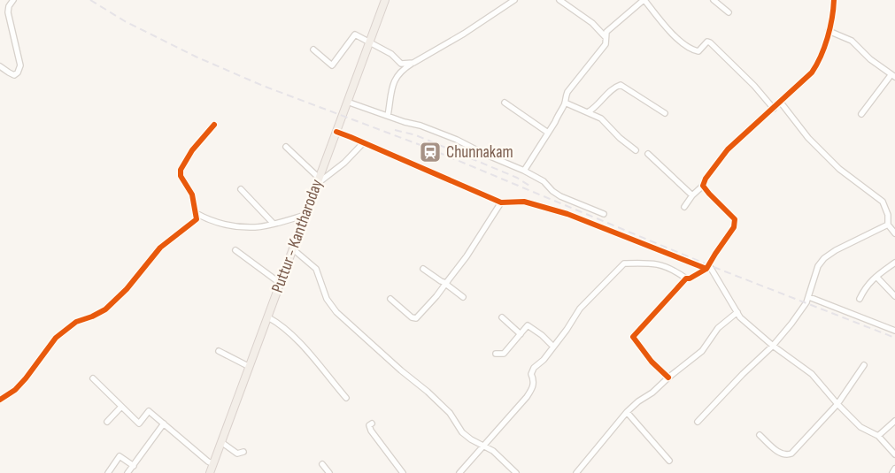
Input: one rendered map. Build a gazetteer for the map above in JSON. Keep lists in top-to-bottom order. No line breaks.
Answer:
{"streets":{"main road":["Puttur - Kantharoday"]},"places":{"station":["Chunnakam"]}}
